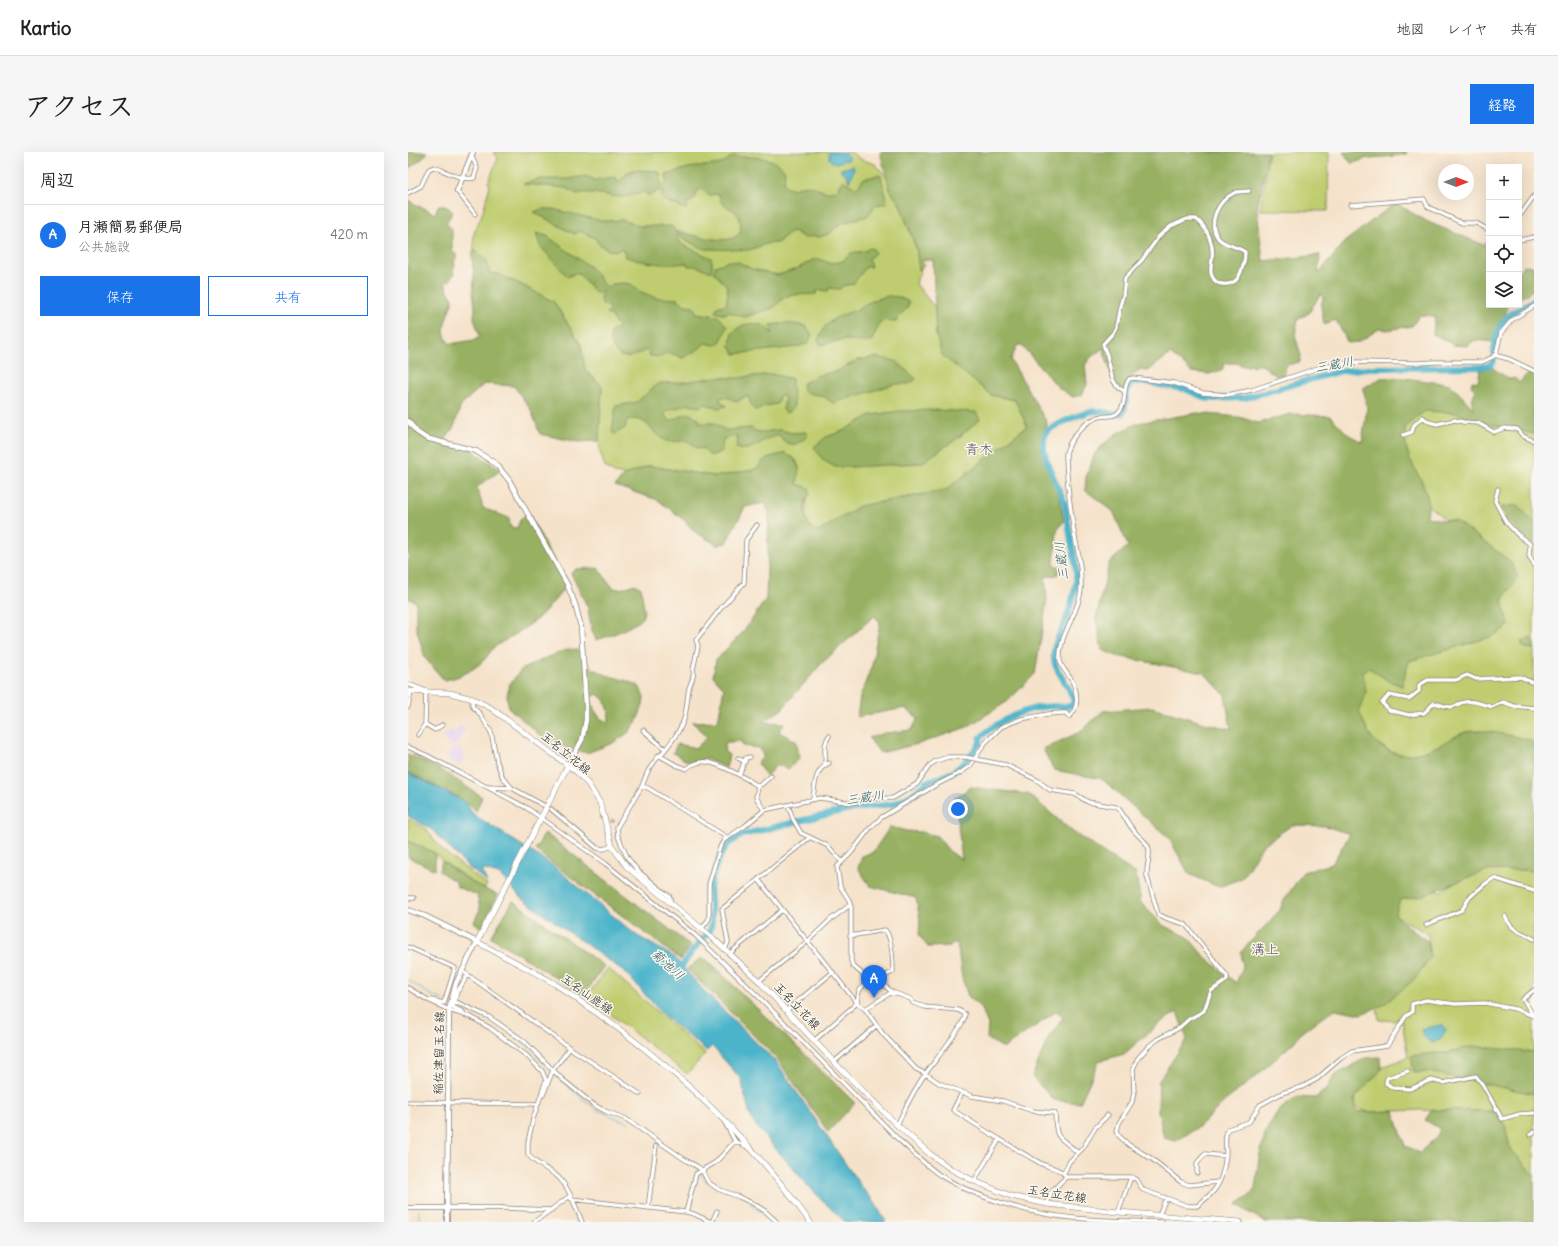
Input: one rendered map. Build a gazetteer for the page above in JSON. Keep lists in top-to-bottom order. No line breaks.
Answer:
{"streets":{"main road":["玉名立花線","玉名山鹿線"],"street":["稲佐津留玉名線"]},"crossings":[["玉名山鹿線","稲佐津留玉名線"]],"districts":["青木","溝上"],"water":["三蔵川","菊池川"],"north":"right","page":{"header":"Kartio","nav":["地図","レイヤ","共有"],"title":"アクセス","buttons":["経路",["保存","共有"]],"heading":"周辺","map_buttons":["+","−"],"list":[{"mark":"A","name":"月瀬簡易郵便局","note":"公共施設","value":"420 m"}],"pins":"A"}}
